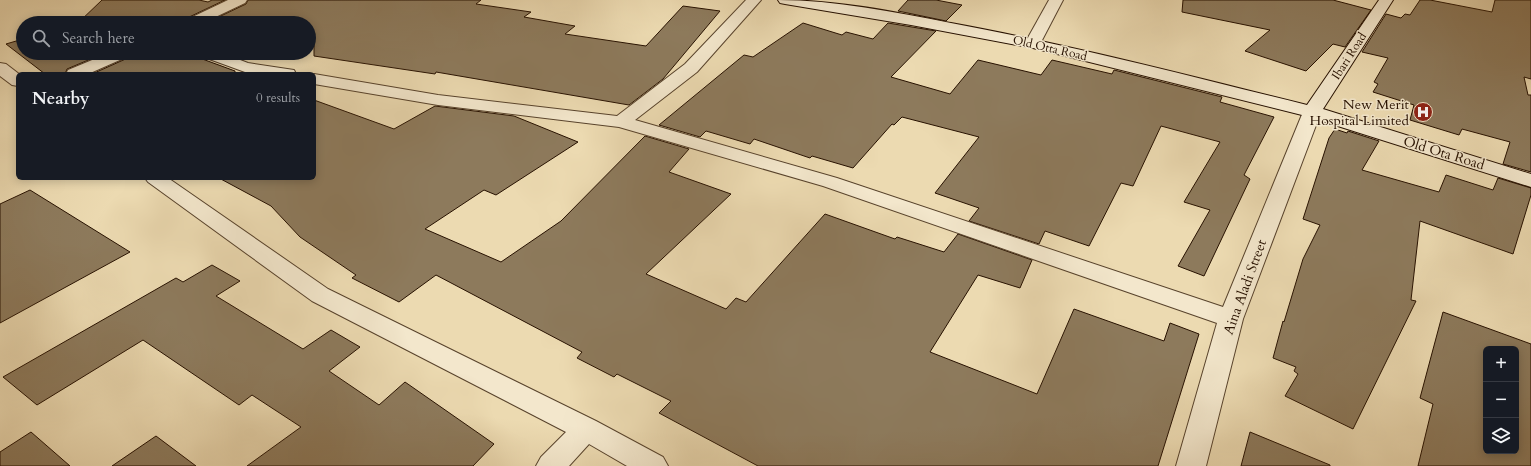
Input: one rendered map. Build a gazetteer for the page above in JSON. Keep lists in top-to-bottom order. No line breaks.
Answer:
{"streets":{"street":["Old Otta Road","Ibari Road","Old Ota Road","Aina Aladi Street"]},"crossings":[["Old Otta Road","Ibari Road"],["Old Otta Road","Old Ota Road"],["Old Otta Road","Aina Aladi Street"],["Ibari Road","Old Ota Road"],["Ibari Road","Aina Aladi Street"],["Old Ota Road","Aina Aladi Street"]],"places":{"hospital":["New Merit Hospital Limited"]},"page":{"search":"Search here","heading":["Nearby","0 results"],"map_buttons":["+","−"]}}
